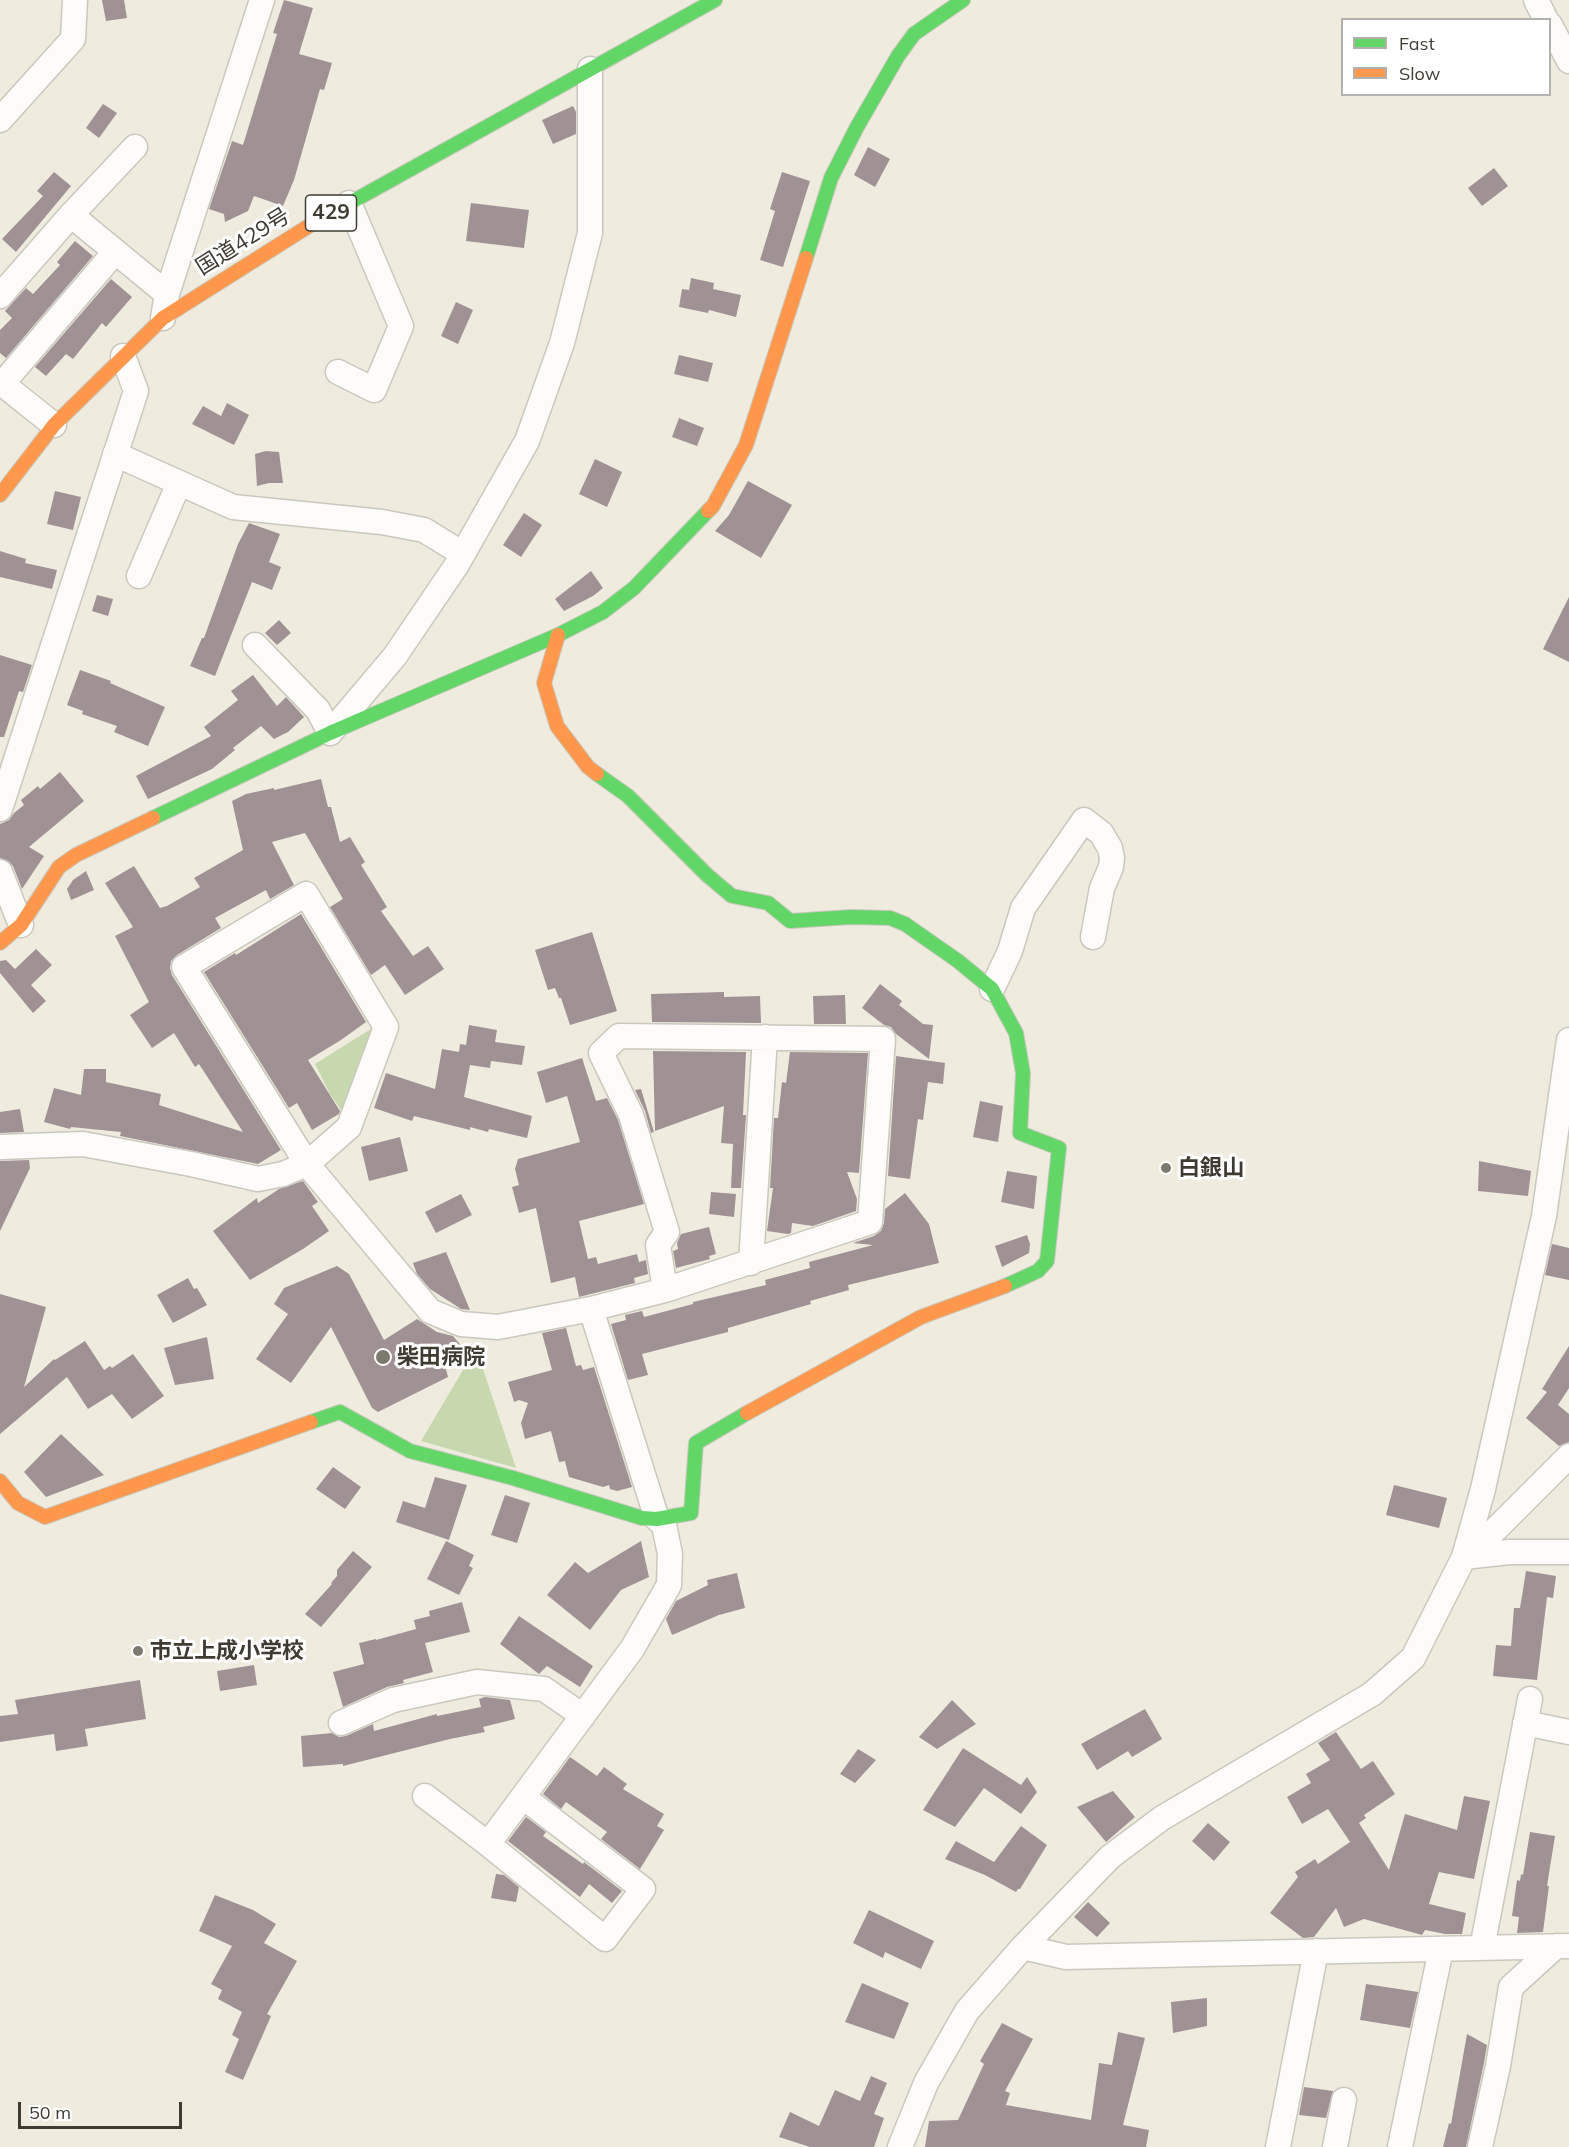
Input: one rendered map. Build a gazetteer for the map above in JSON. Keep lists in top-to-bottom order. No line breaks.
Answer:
{"streets":{"main road":["429","国道429号"]},"places":["白銀山","柴田病院","市立上成小学校"],"legend":["Fast","Slow"],"scale_bar":"50 m"}
